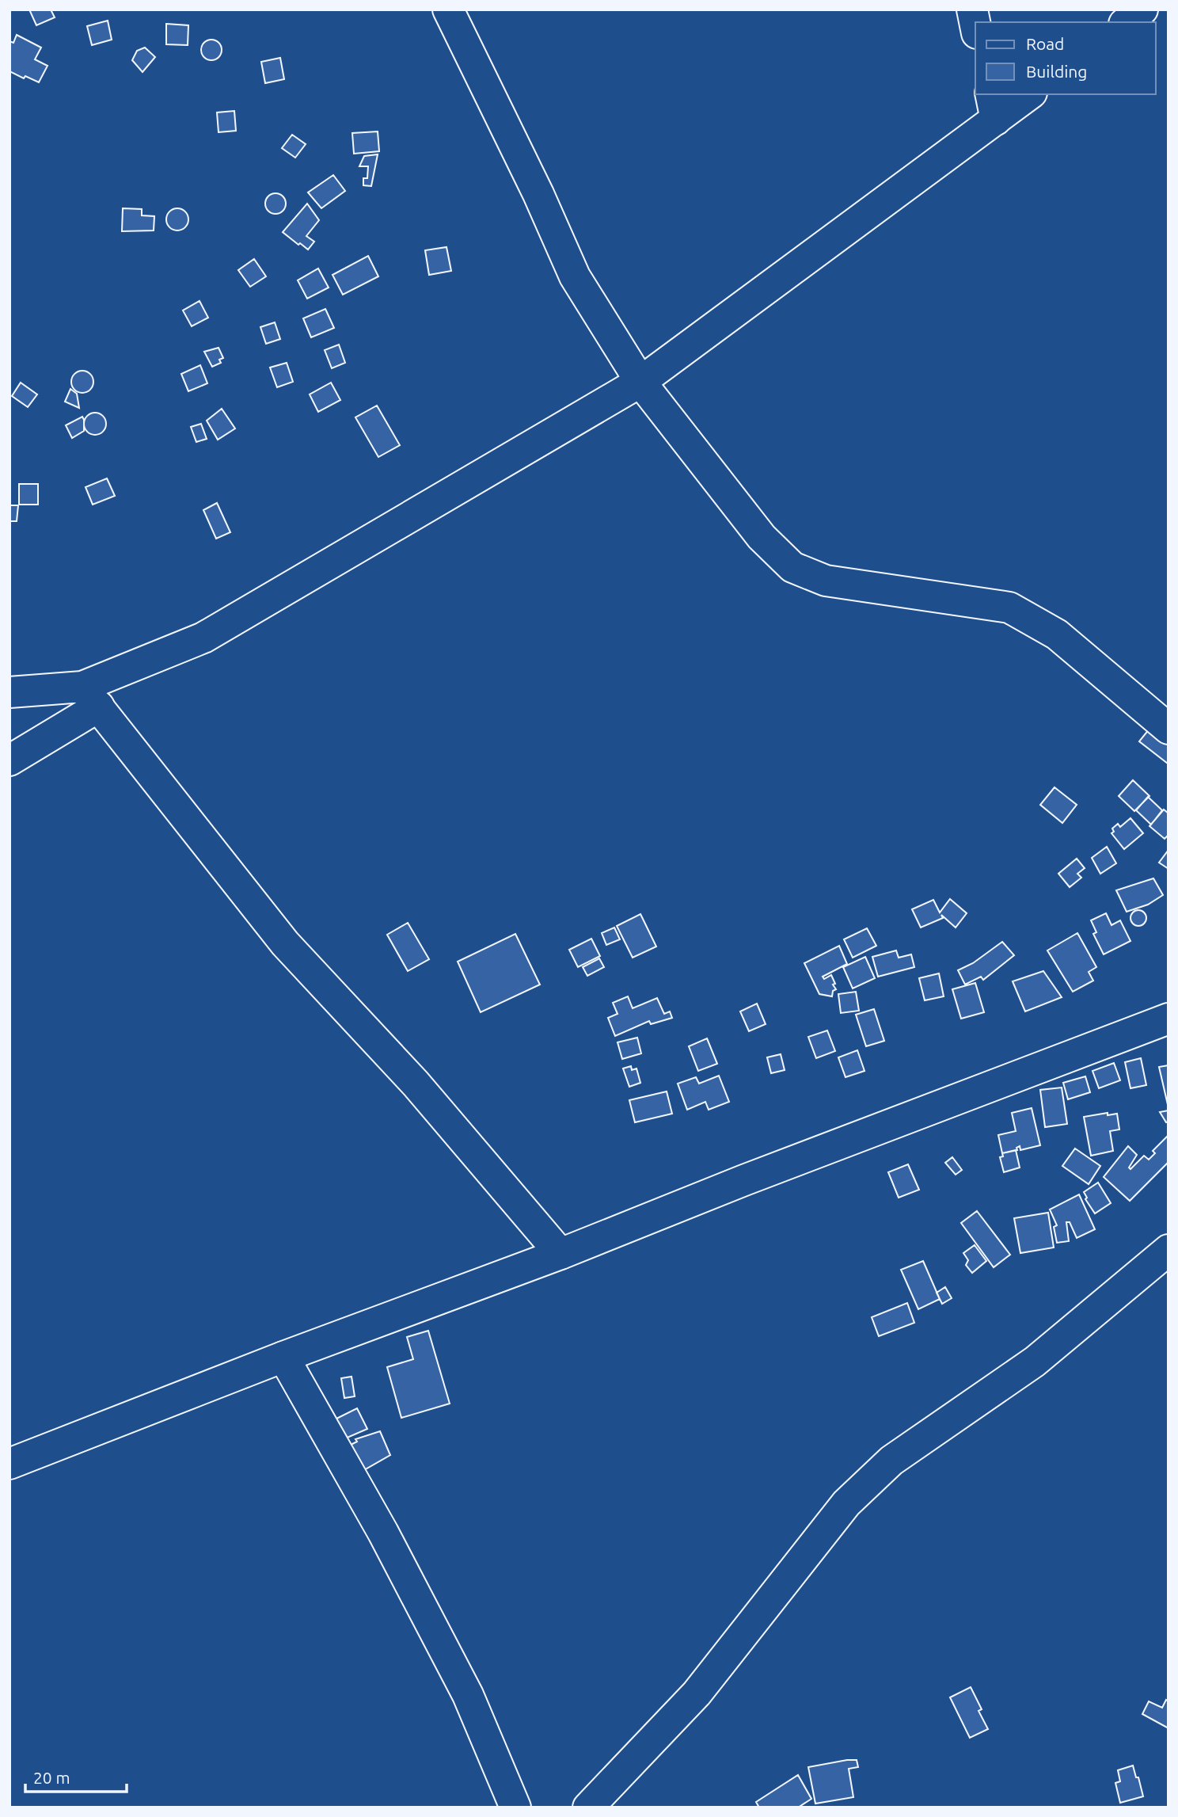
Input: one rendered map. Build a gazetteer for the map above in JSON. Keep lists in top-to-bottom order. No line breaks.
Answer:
{"legend":["Road","Building"],"scale_bar":"20 m"}
